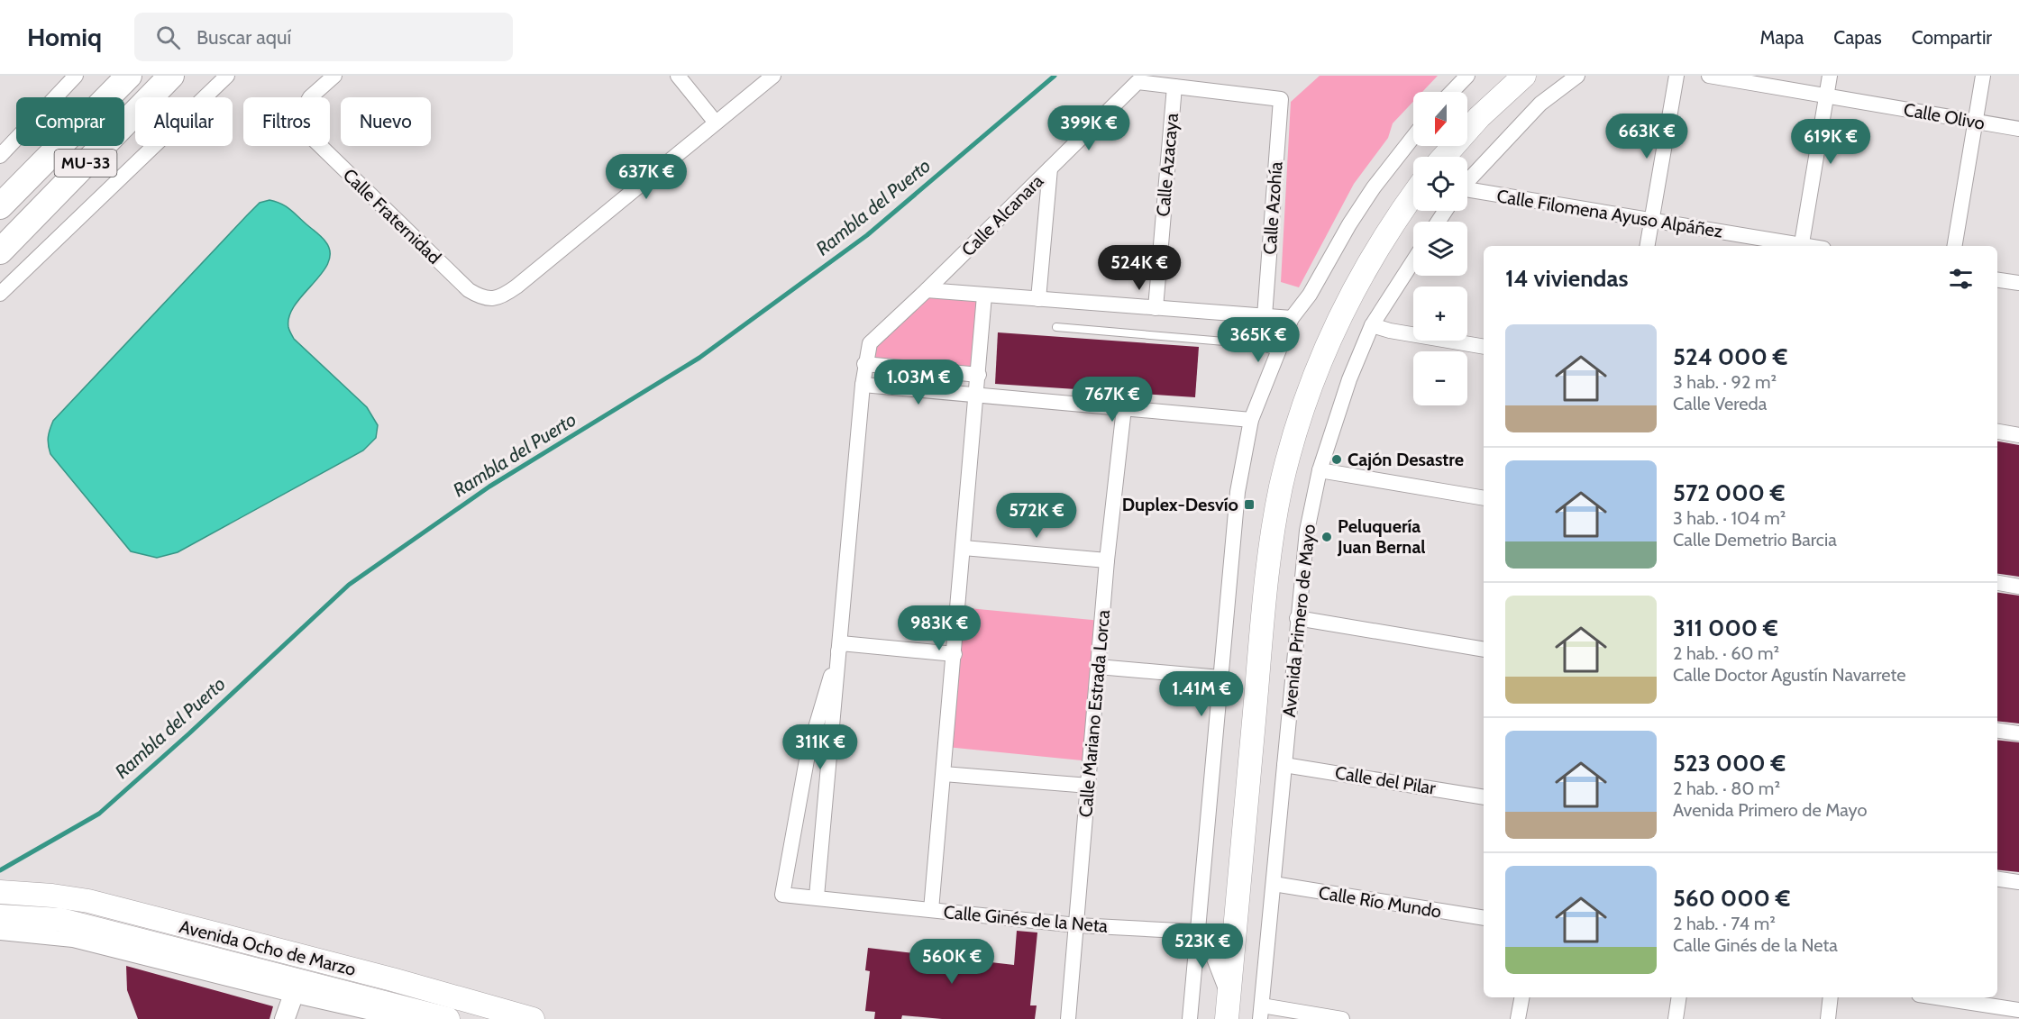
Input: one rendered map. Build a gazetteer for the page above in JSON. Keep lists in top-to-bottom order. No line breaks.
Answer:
{"streets":{"highway":["MU-33"],"main road":["Avenida Primero de Mayo","Avenida Ocho de Marzo"],"street":["Calle Olivo","Calle Azacaya","Calle Azohía","Calle Filomena Ayuso Alpáñez","Calle Alcanara","Calle Fraternidad","Calle Mariano Estrada Lorca","Calle del Pilar","Calle Río Mundo","Calle Ginés de la Neta"]},"crossings":[["Calle Azacaya","Calle Alcanara"],["Calle Azohía","Calle Alcanara"],["Calle Alcanara","Calle Ginés de la Neta"],["Avenida Primero de Mayo","Calle del Pilar"],["Avenida Primero de Mayo","Calle Río Mundo"],["Calle Mariano Estrada Lorca","Calle Ginés de la Neta"]],"water":["Rambla del Puerto"],"places":{"other":["Cajón Desastre","Peluquería Juan Bernal"],"transit":["Duplex-Desvío"]},"north":"bottom","page":{"header":"Homiq","search":"Buscar aquí","nav":["Mapa","Capas","Compartir"],"map_buttons":["+","−"],"chip":["Comprar","Alquilar","Filtros","Nuevo"],"price":["399K €","663K €","619K €","637K €","524K €","365K €","1.03M €","767K €","572K €","983K €","1.41M €","311K €","523K €","560K €"],"heading":"14 viviendas","list":[{"name":"524 000 €","note":"3 hab. · 92 m² · Calle Vereda"},{"name":"572 000 €","note":"3 hab. · 104 m² · Calle Demetrio Barcia"},{"name":"311 000 €","note":"2 hab. · 60 m² · Calle Doctor Agustín Navarrete"},{"name":"523 000 €","note":"2 hab. · 80 m² · Avenida Primero de Mayo"},{"name":"560 000 €","note":"2 hab. · 74 m² · Calle Ginés de la Neta"}]}}
